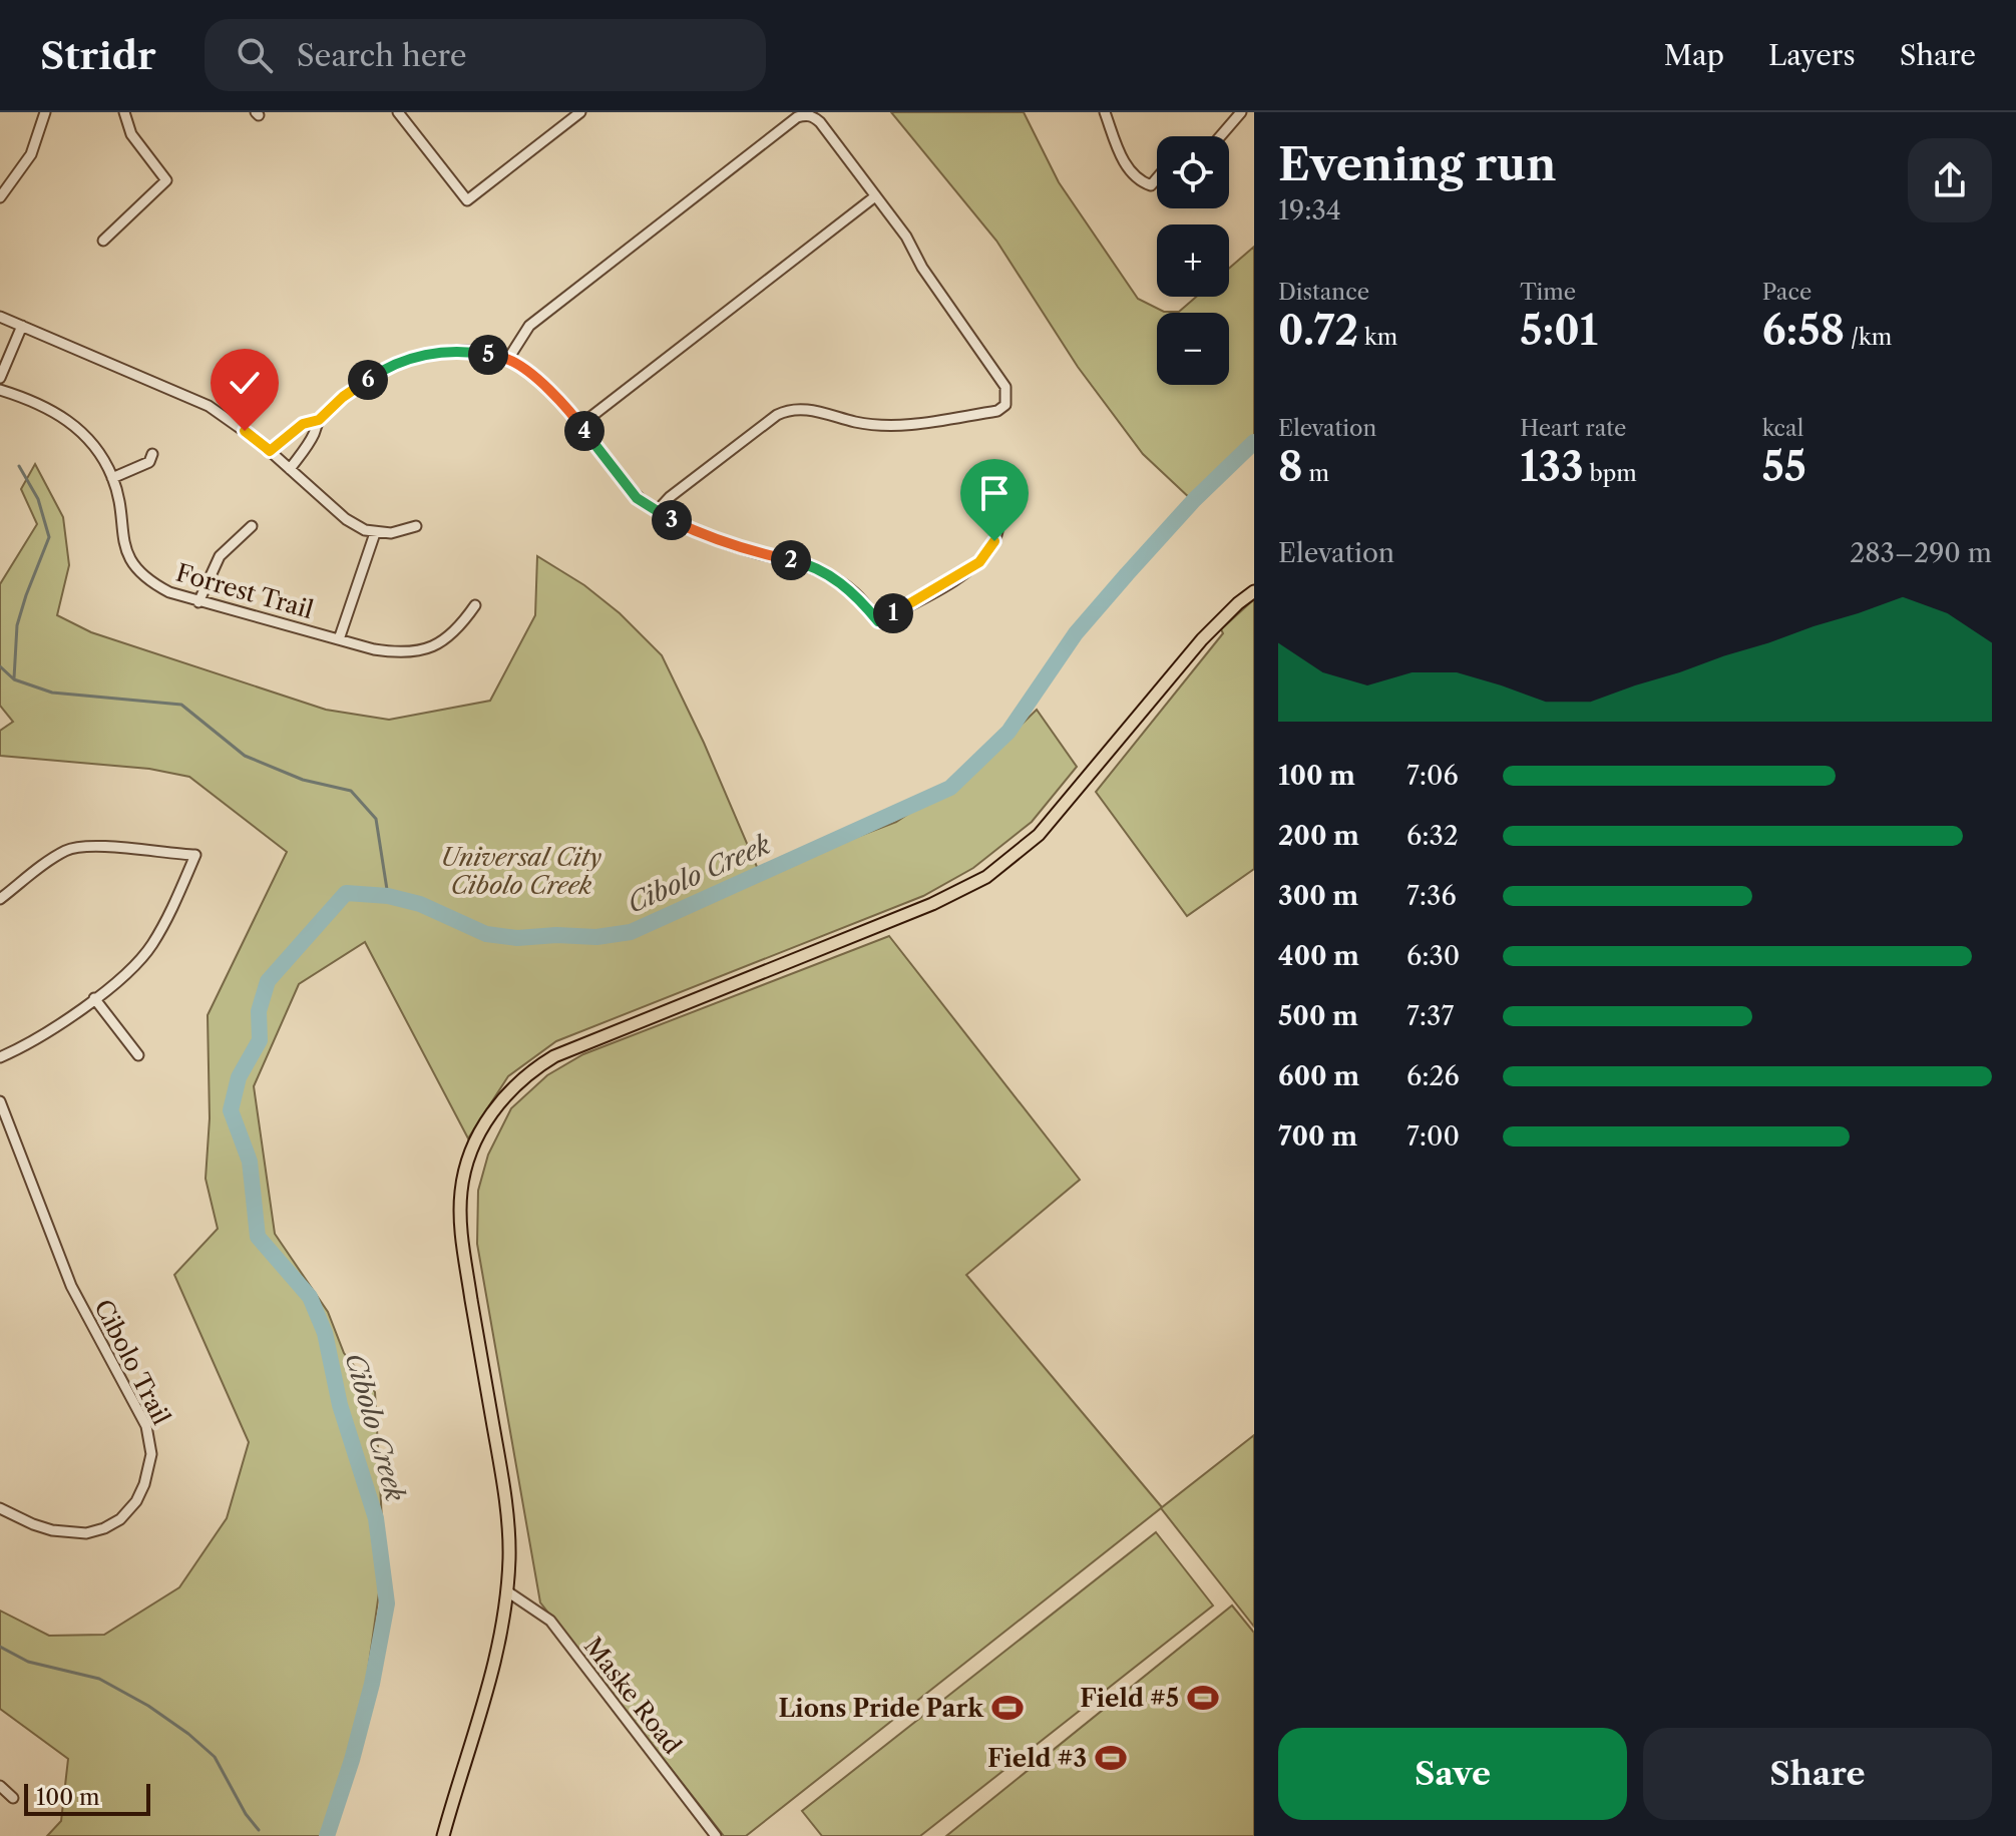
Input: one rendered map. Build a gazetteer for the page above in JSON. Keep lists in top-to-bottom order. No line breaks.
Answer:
{"streets":{"street":["Forrest Trail","Cibolo Trail","Maske Road"]},"water":["Cibolo Creek"],"parks":["Universal City Cibolo Creek"],"places":{"sports":["Field #5","Lions Pride Park","Field #3"]},"scale_bar":"100 m","page":{"header":"Stridr","search":"Search here","nav":["Map","Layers","Share"],"heading":["Evening run","19:34"],"map_buttons":["+","−"],"stats":[["Distance","0.72 km"],["Time","5:01"],["Pace","6:58 /km"],["Elevation","8 m"],["Heart rate","133 bpm"],["kcal","55"]],"pins":["5","6","4","3","2","1"],"chart":["Elevation","283–290 m"],"list":[{"name":"100 m","note":"7:06"},{"name":"200 m","note":"6:32"},{"name":"300 m","note":"7:36"},{"name":"400 m","note":"6:30"},{"name":"500 m","note":"7:37"},{"name":"600 m","note":"6:26"},{"name":"700 m","note":"7:00"}],"buttons":["Save","Share"],"scale":"100 m"}}
